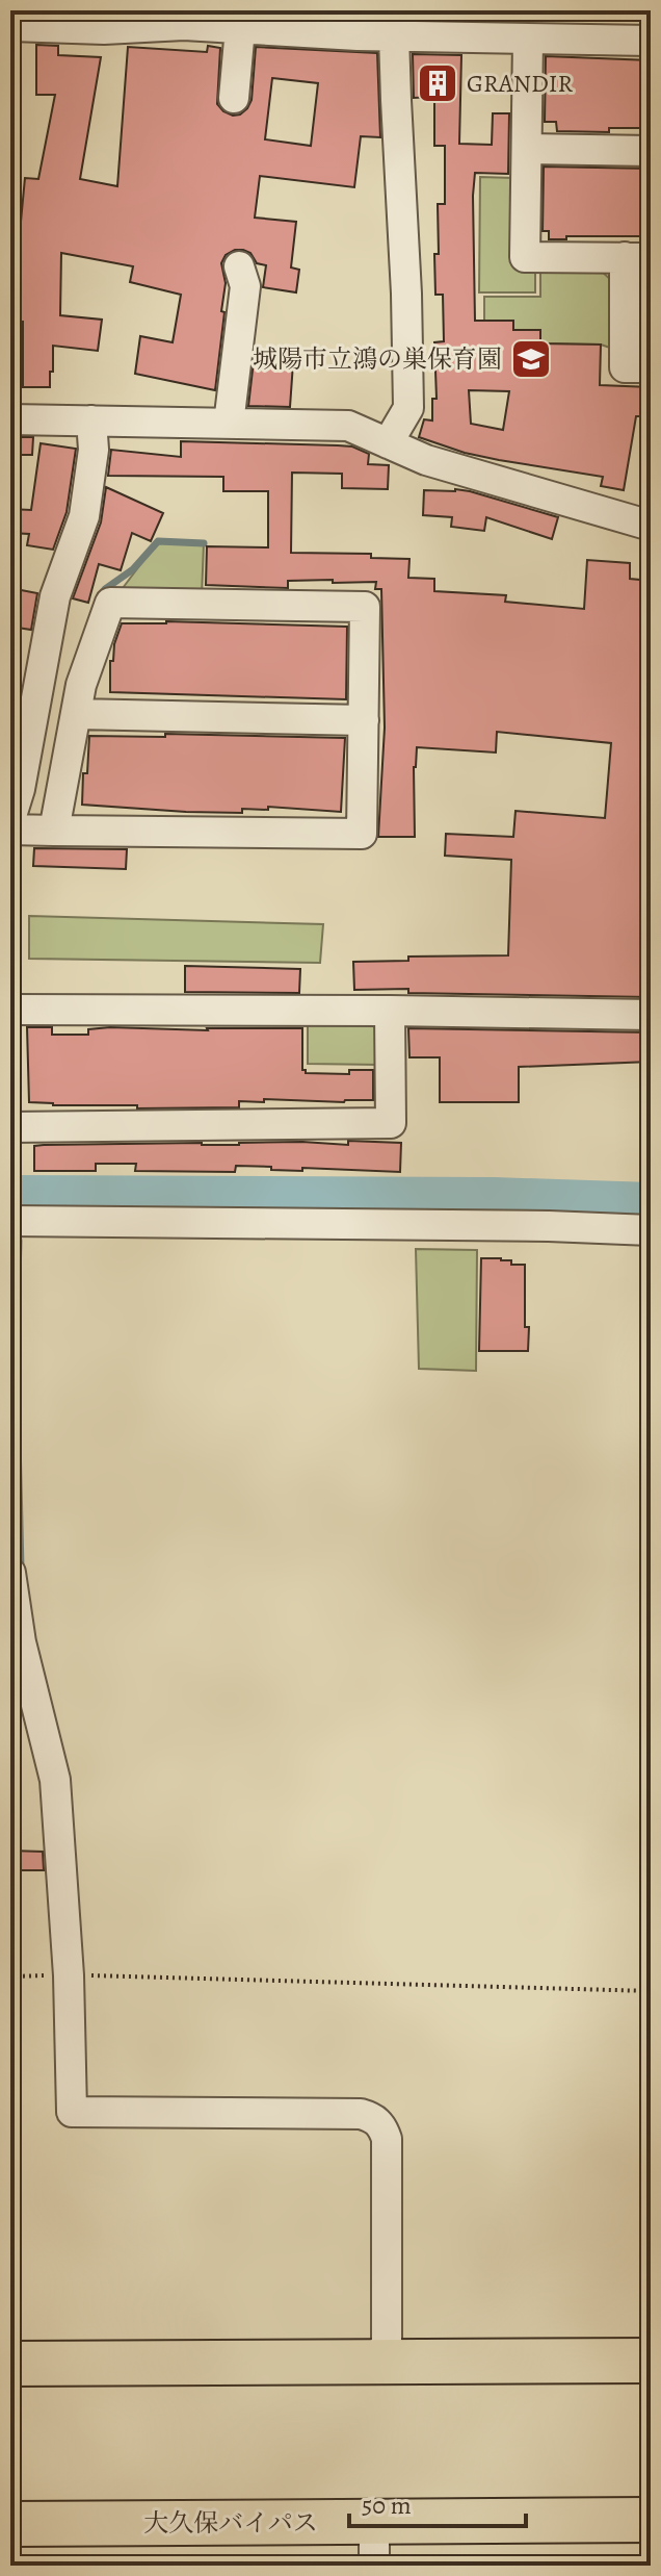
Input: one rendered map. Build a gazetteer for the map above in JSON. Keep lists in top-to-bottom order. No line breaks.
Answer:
{"streets":{"highway":["大久保バイパス"]},"places":{"building":["GRANDIR"],"school or university":["城陽市立鴻の巣保育園"]},"scale_bar":"50 m"}
